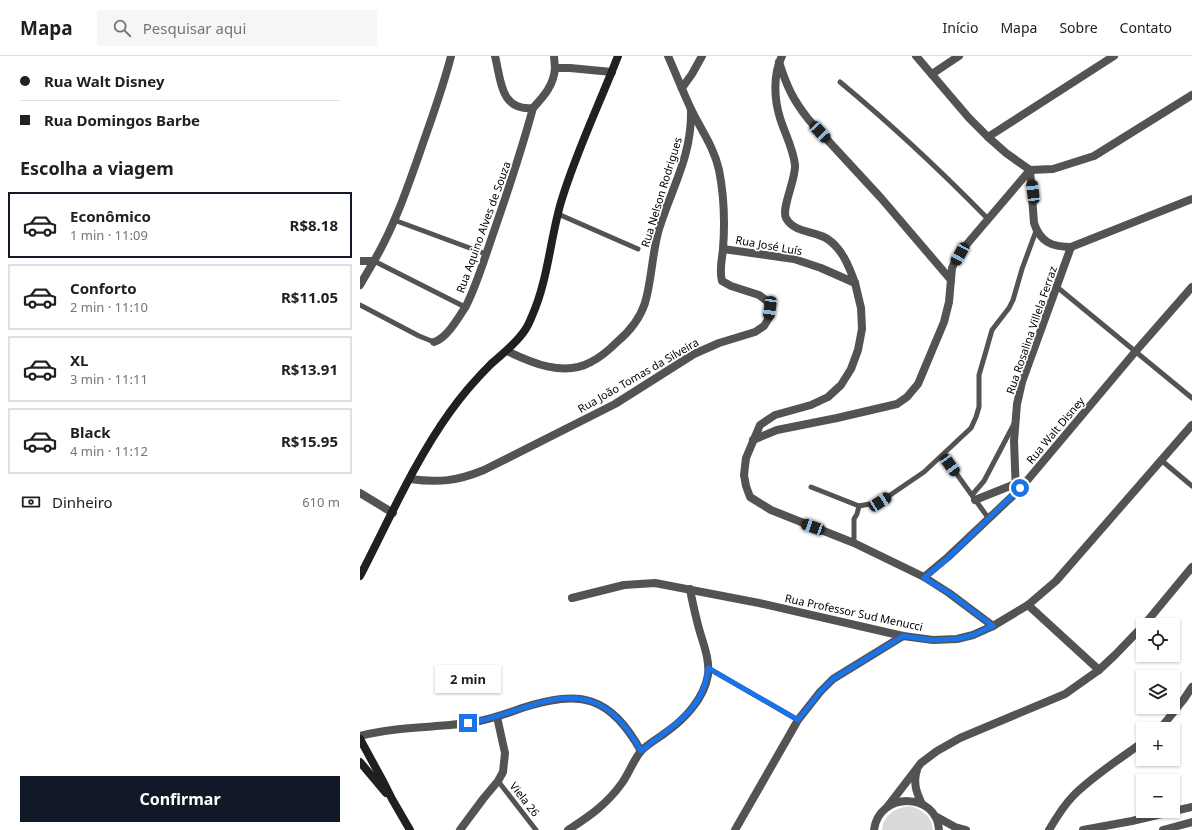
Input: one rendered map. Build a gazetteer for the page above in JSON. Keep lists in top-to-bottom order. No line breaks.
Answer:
{"streets":{"street":["Rua Nelson Rodrigues","Rua Aquino Alves de Souza","Rua José Luís","Rua Rosalina Villela Ferraz","Rua João Tomas da Silveira","Rua Walt Disney","Rua Professor Sud Menucci"],"lane":["Viela 26"]},"crossings":[["Rua Nelson Rodrigues","Rua João Tomas da Silveira"],["Rua José Luís","Rua João Tomas da Silveira"],["Rua Rosalina Villela Ferraz","Rua Walt Disney"]],"page":{"header":"Mapa","search":"Pesquisar aqui","nav":["Início","Mapa","Sobre","Contato"],"banner":["Rua Walt Disney","Rua Domingos Barbe"],"heading":"Escolha a viagem","list":[{"name":"Econômico","note":"1 min · 11:09","value":"R$8.18"},{"name":"Conforto","note":"2 min · 11:10","value":"R$11.05"},{"name":"XL","note":"3 min · 11:11","value":"R$13.91"},{"name":"Black","note":"4 min · 11:12","value":"R$15.95"}],"pay":["Dinheiro","610 m"],"map_buttons":["+","−"],"bubble":"2 min","buttons":"Confirmar"}}
